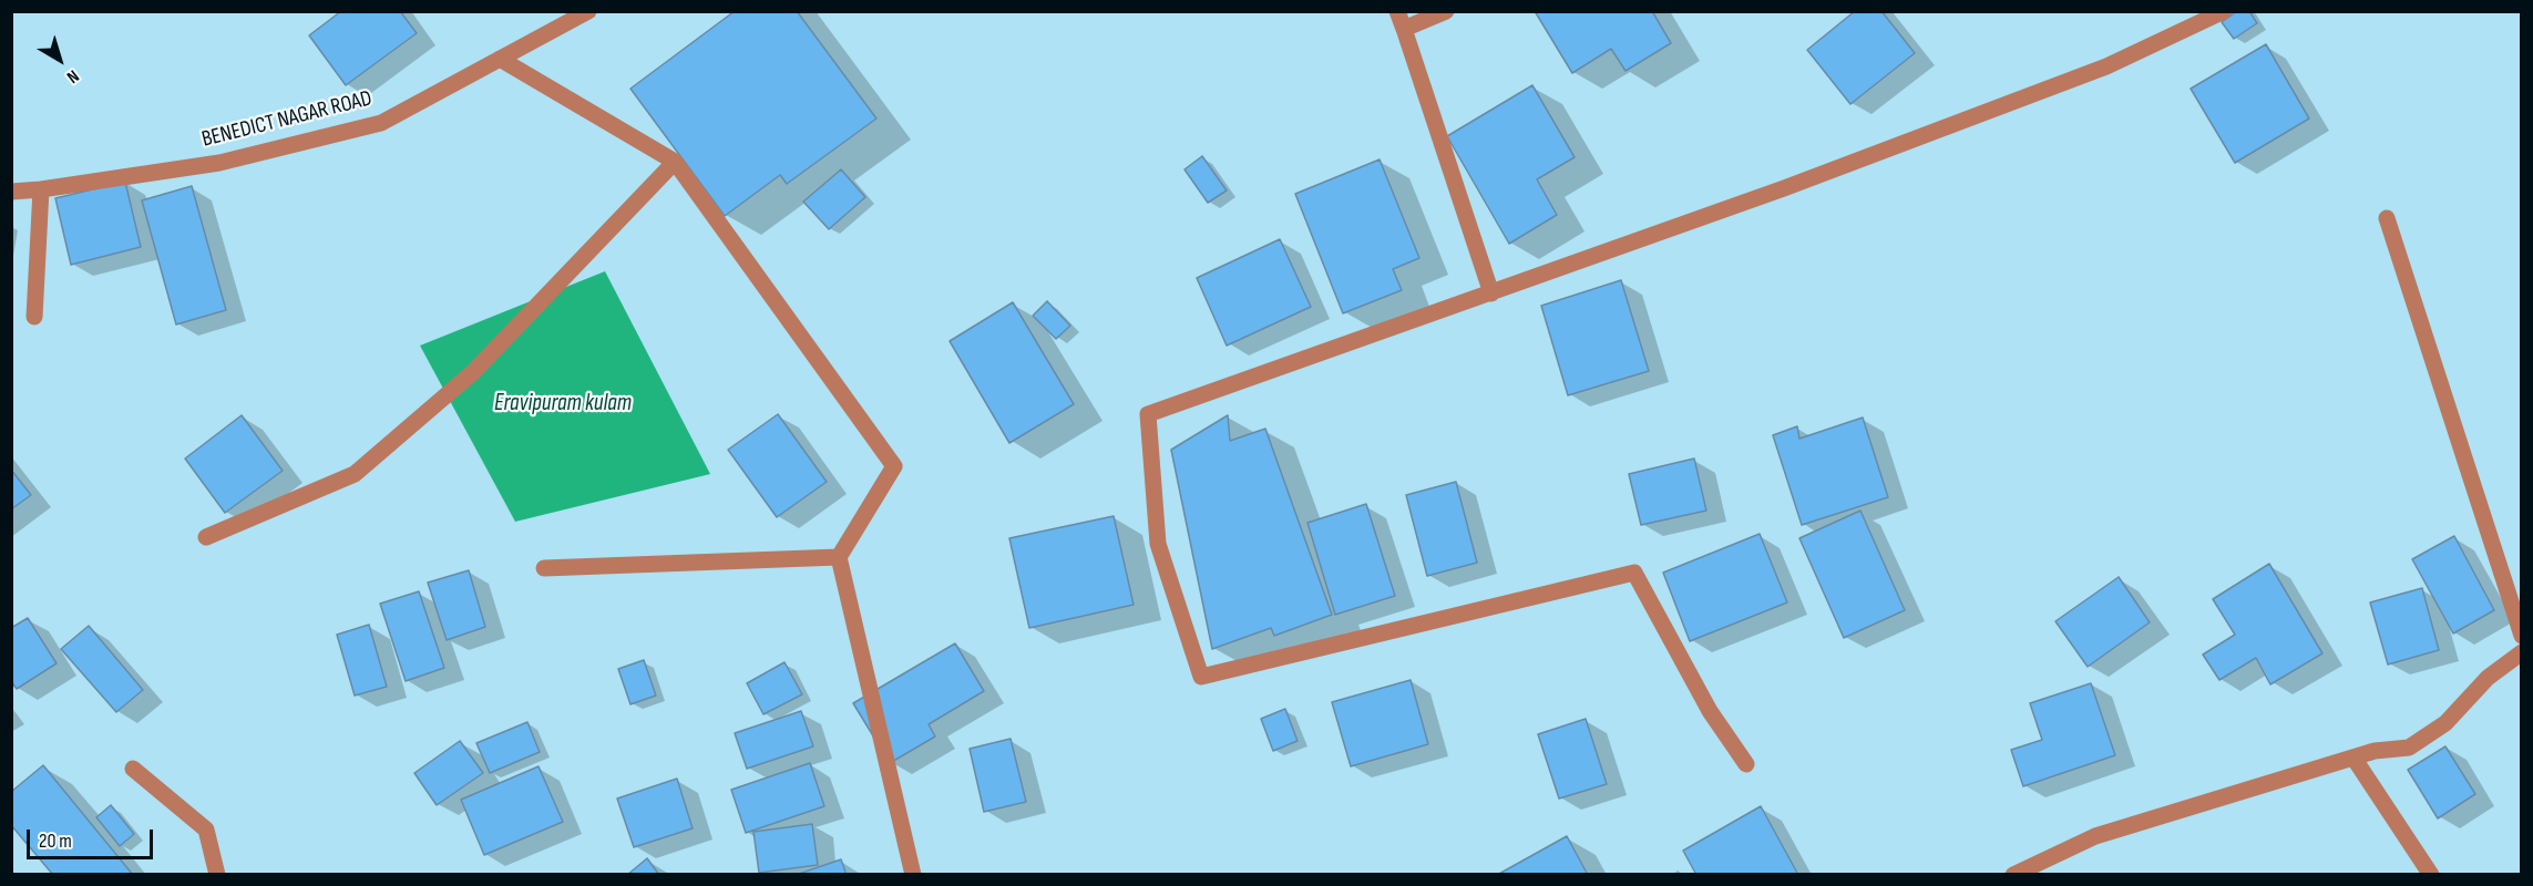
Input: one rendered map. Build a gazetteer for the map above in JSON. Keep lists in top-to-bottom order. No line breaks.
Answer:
{"streets":{"street":["BENEDICT NAGAR ROAD"]},"water":["Eravipuram kulam"],"scale_bar":"20 m","north":"bottom right"}
